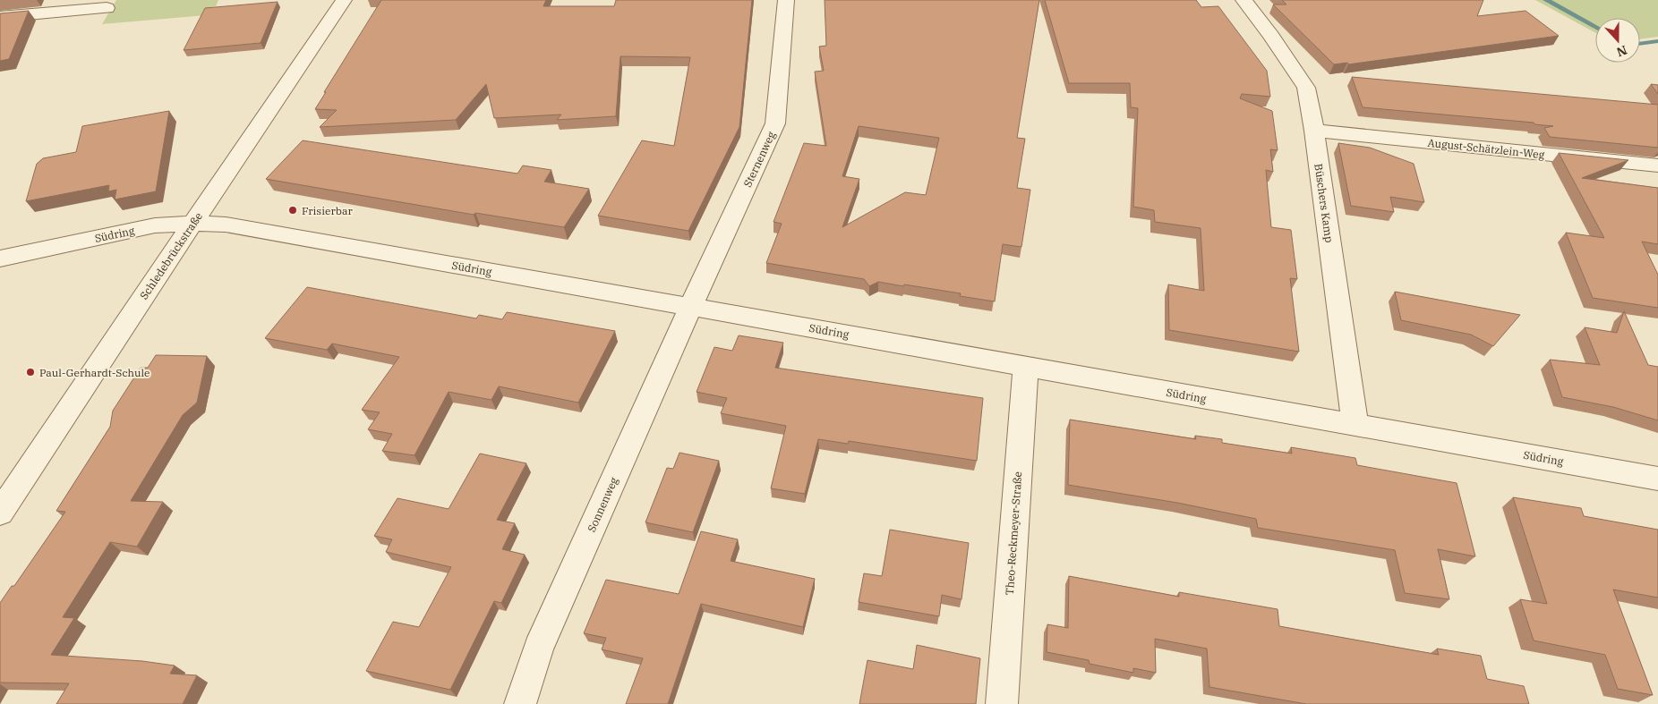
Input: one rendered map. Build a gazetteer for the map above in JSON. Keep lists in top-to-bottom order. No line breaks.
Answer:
{"streets":{"street":["August-Schätzlein-Weg","Sternenweg","Büschers Kamp","Südring","Schledebrückstraße","Sonnenweg","Theo-Reckmeyer-Straße"]},"crossings":[["August-Schätzlein-Weg","Büschers Kamp"],["Sternenweg","Südring"],["Sternenweg","Sonnenweg"],["Büschers Kamp","Südring"],["Südring","Schledebrückstraße"],["Südring","Sonnenweg"],["Südring","Theo-Reckmeyer-Straße"]],"places":["Frisierbar","Paul-Gerhardt-Schule"],"north":"bottom"}
